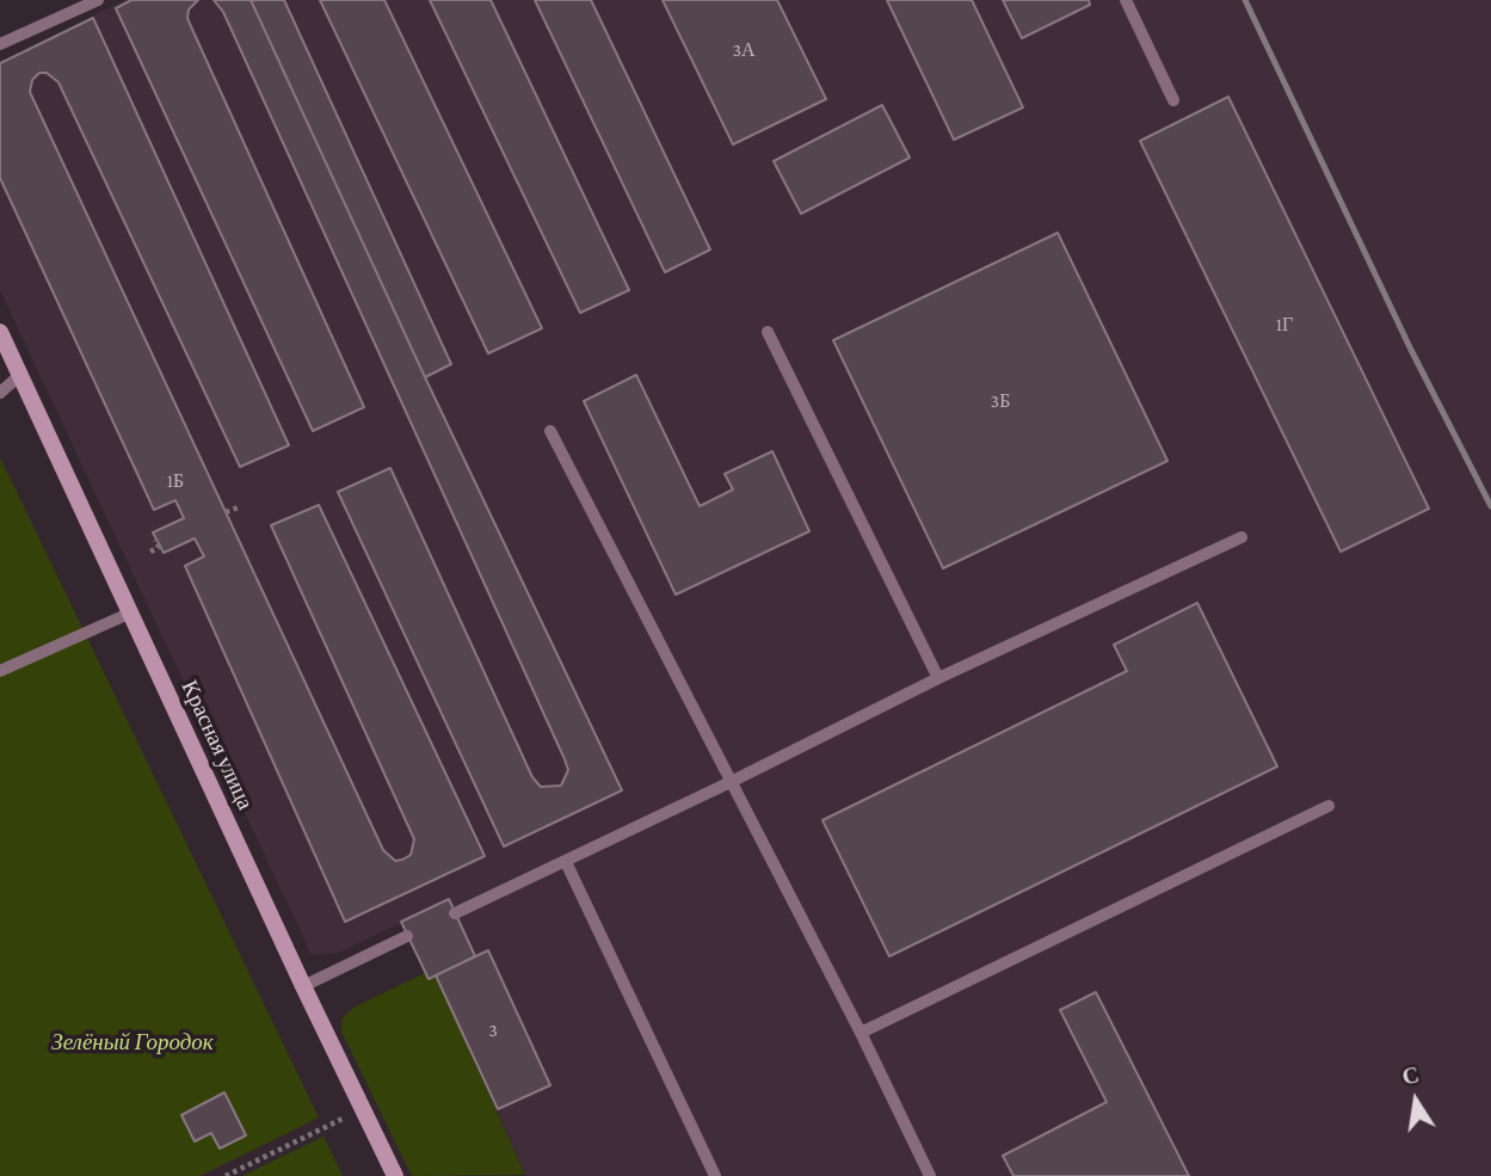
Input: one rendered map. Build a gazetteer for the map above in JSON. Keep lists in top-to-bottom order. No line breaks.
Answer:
{"streets":{"main road":["Красная улица"]},"parks":["Зелёный Городок"],"house_numbers":["3А","1Г","3Б","1Б","3"],"north":"top"}
